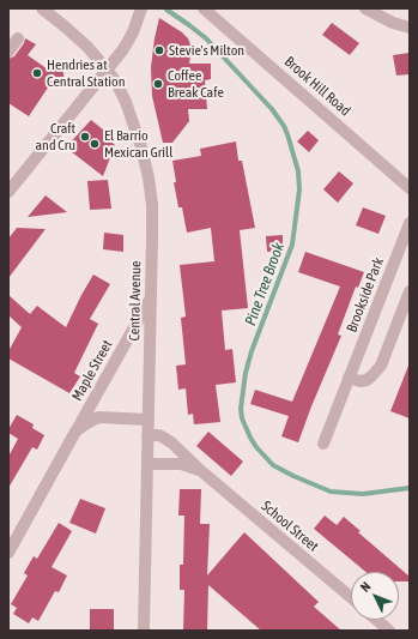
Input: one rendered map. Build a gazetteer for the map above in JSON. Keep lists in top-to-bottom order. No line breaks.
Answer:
{"streets":{"street":["Brook Hill Road","Brookside Park","Central Avenue","Maple Street","School Street"]},"crossings":[["Central Avenue","Maple Street"],["Central Avenue","School Street"]],"water":["Pine Tree Brook"],"places":["Stevie's Milton","Hendries at Central Station","Coffee Break Cafe","Craft and Cru","El Barrio Mexican Grill"],"north":"top left"}
